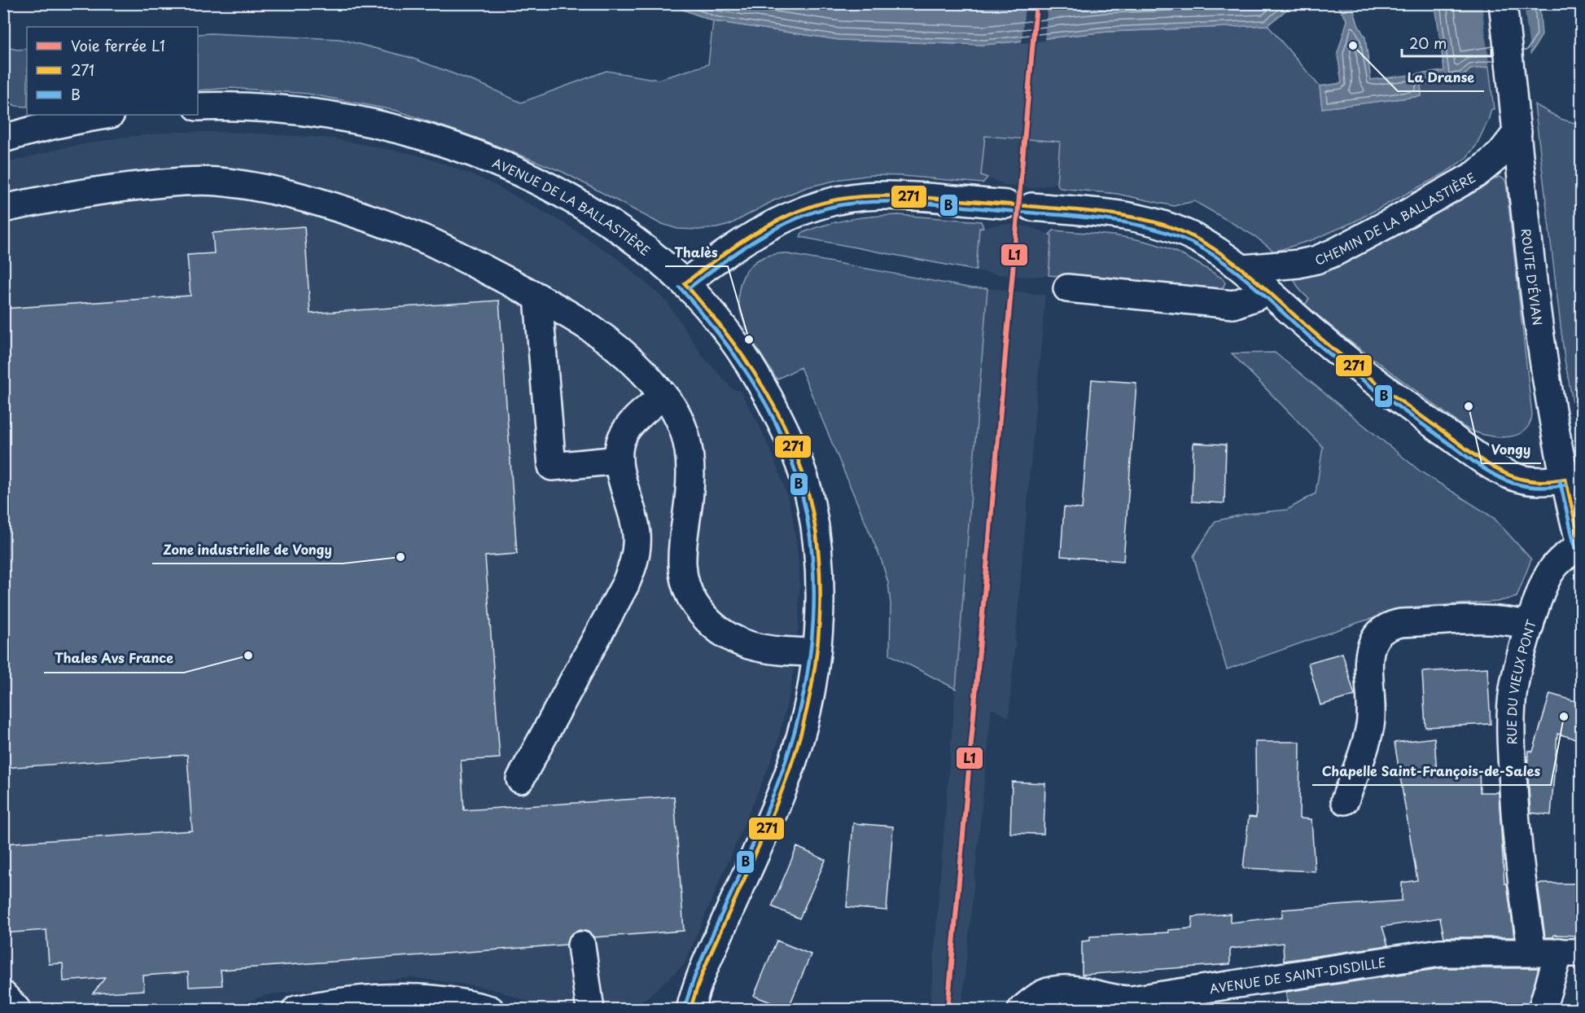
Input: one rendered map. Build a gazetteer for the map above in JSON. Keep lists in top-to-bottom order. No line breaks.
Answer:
{"streets":{"street":["AVENUE DE LA BALLASTIÈRE","CHEMIN DE LA BALLASTIÈRE","ROUTE D'ÉVIAN","RUE DU VIEUX PONT","AVENUE DE SAINT-DISDILLE"]},"crossings":[["CHEMIN DE LA BALLASTIÈRE","ROUTE D'ÉVIAN"],["ROUTE D'ÉVIAN","RUE DU VIEUX PONT"],["RUE DU VIEUX PONT","AVENUE DE SAINT-DISDILLE"]],"places":["La Dranse","Thalès","Vongy","Zone industrielle de Vongy","Thales Avs France","Chapelle Saint-François-de-Sales"],"lines":["rail line L1","transit line 271","transit line B"],"legend":["Voie ferrée L1","271","B"],"scale_bar":"20 m"}
